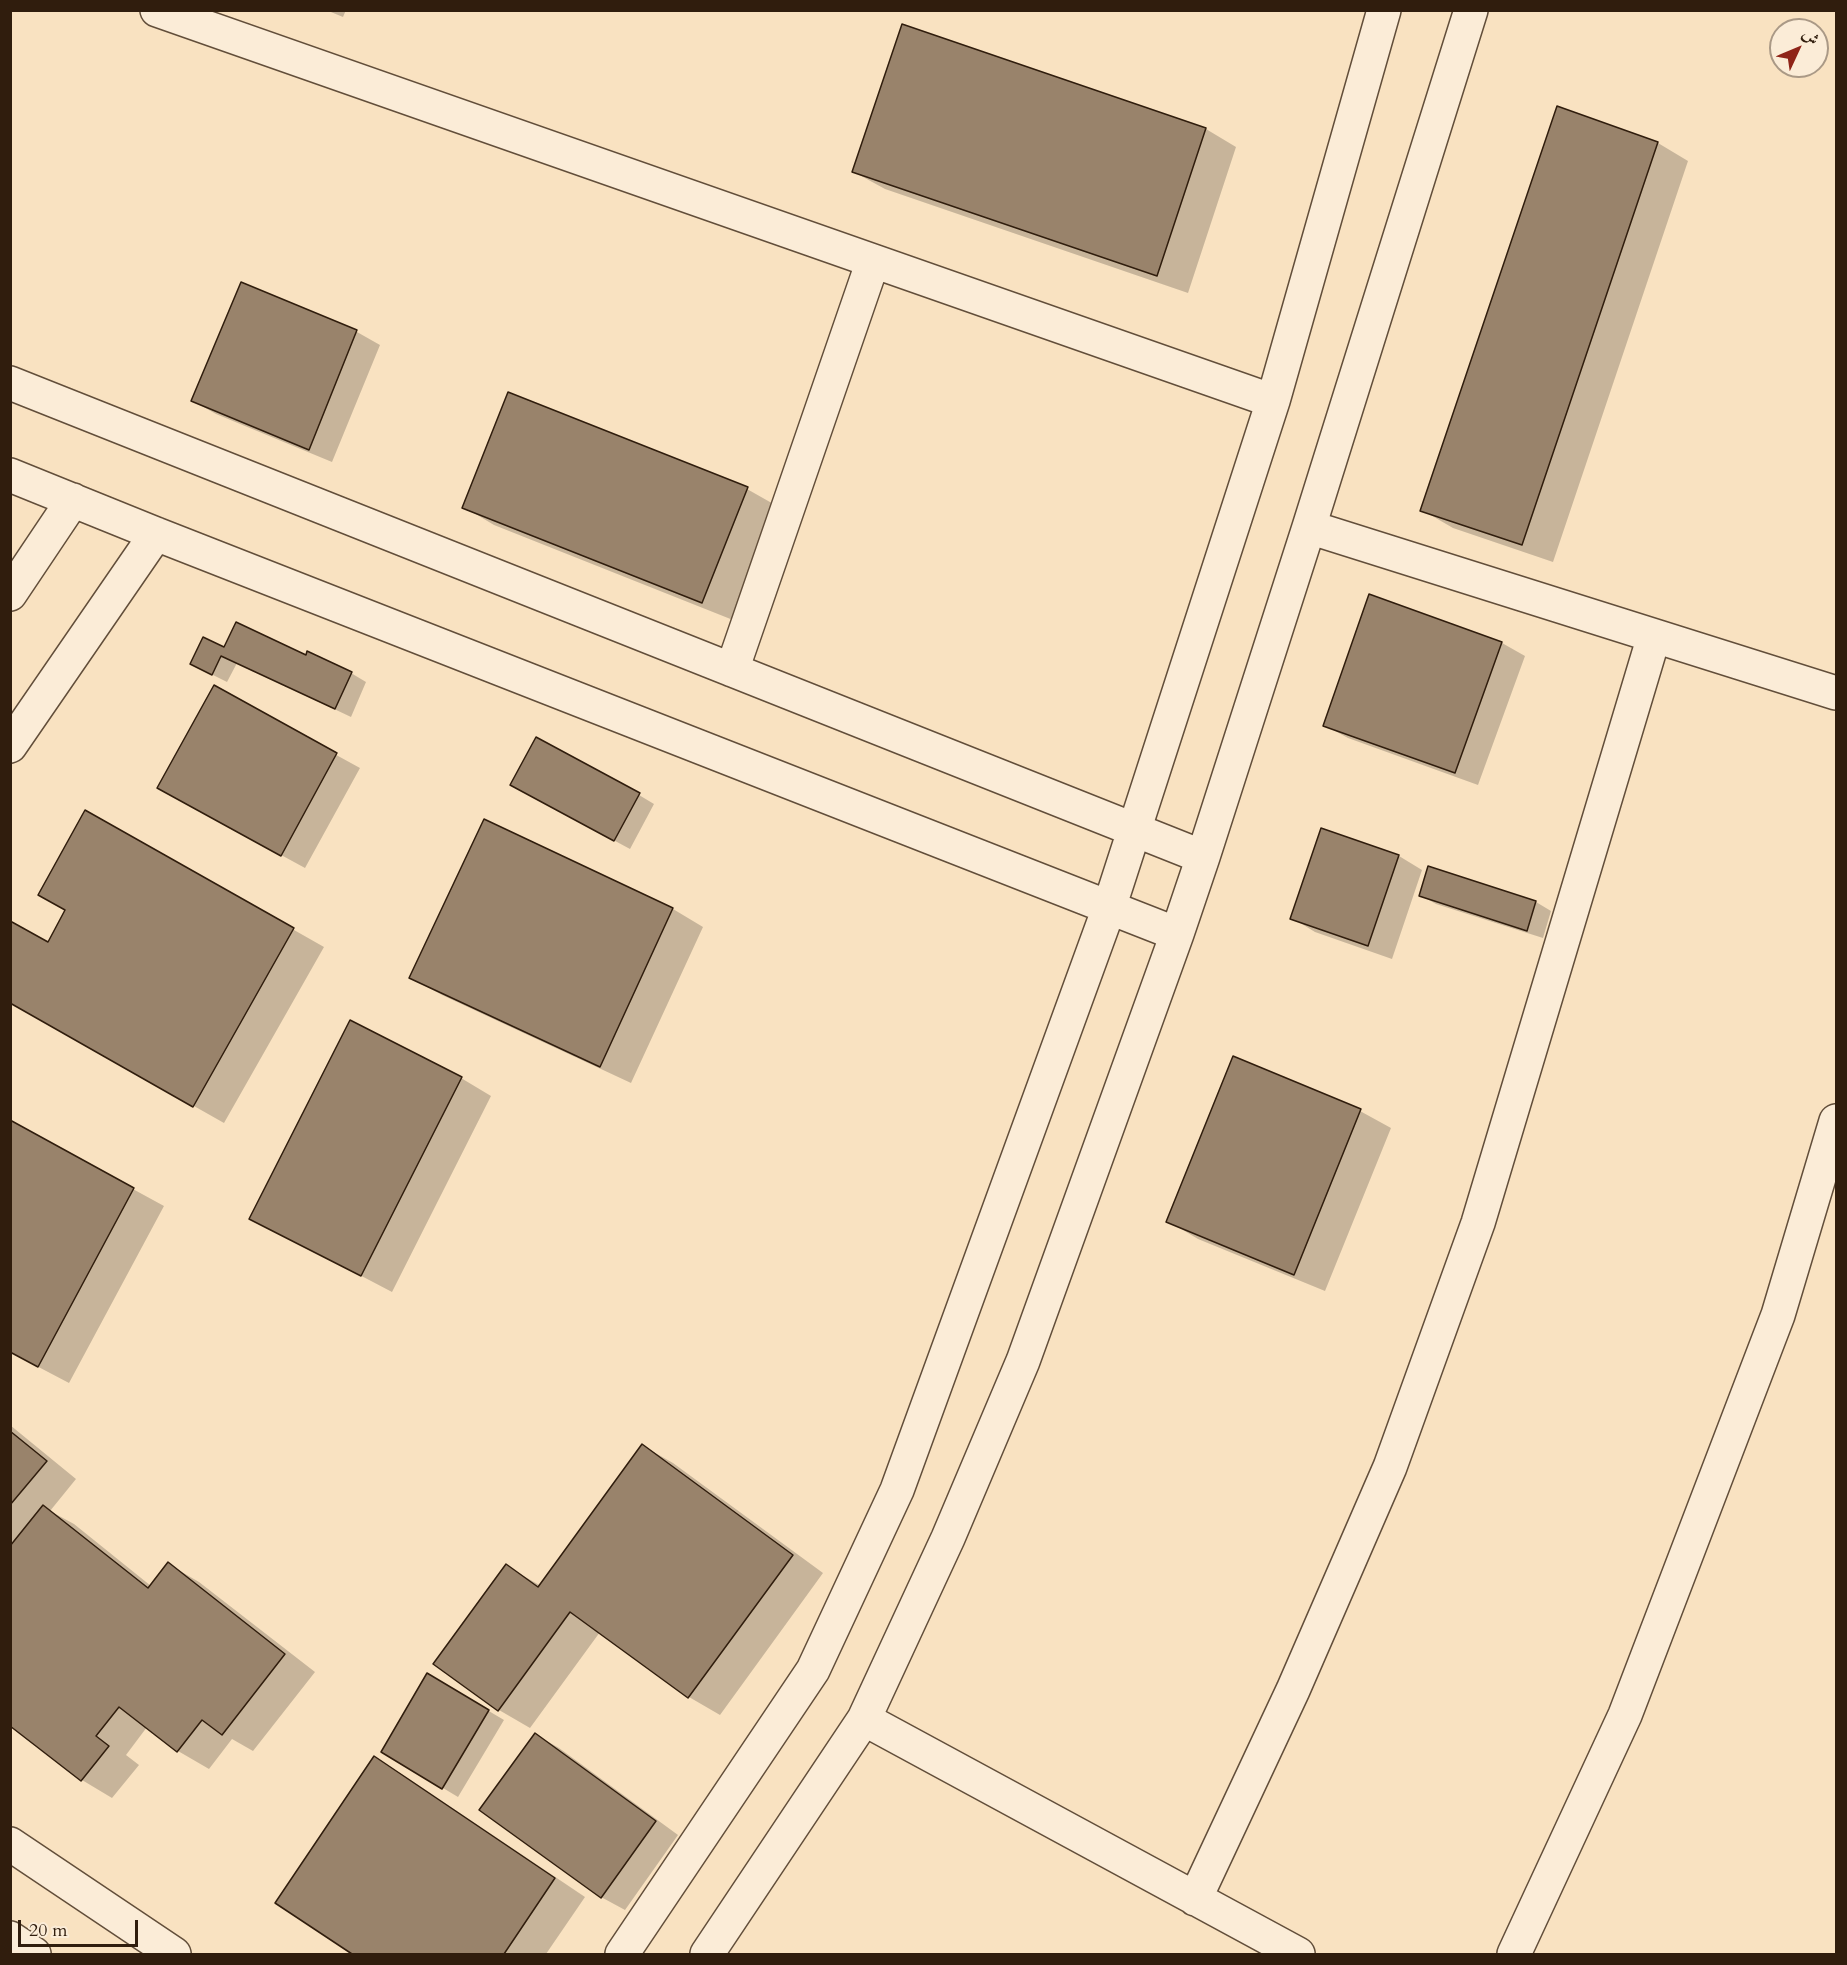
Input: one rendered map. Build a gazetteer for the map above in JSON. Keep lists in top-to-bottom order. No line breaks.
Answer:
{"scale_bar":"20 m","north":"top right"}
